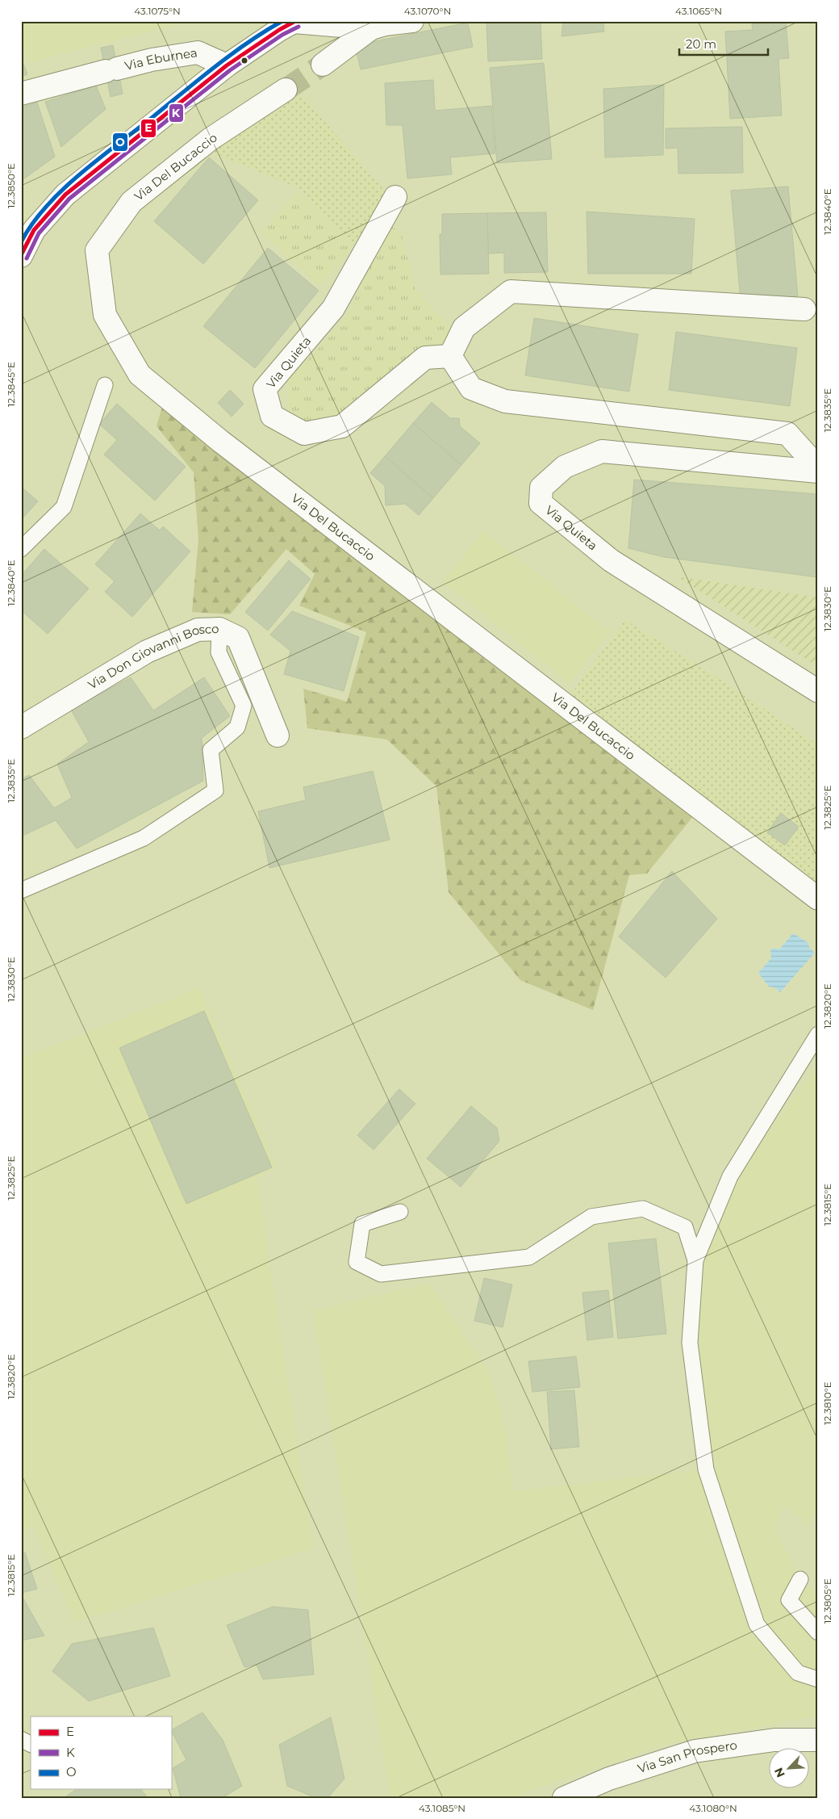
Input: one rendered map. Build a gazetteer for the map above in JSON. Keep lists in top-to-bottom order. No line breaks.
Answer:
{"streets":{"street":["Via Eburnea","Via Del Bucaccio","Via Quieta","Via Don Giovanni Bosco","Via San Prospero"]},"lines":["transit line E","transit line O","transit line K"],"legend":["E","K","O"],"scale_bar":"20 m","north":"bottom left","coordinates":["43.1075°N","43.1070°N","43.1065°N","12.3850°E","12.3840°E","12.3845°E","12.3835°E","12.3830°E","12.3825°E","12.3820°E","12.3815°E","12.3810°E","12.3805°E","43.1085°N","43.1080°N"]}
